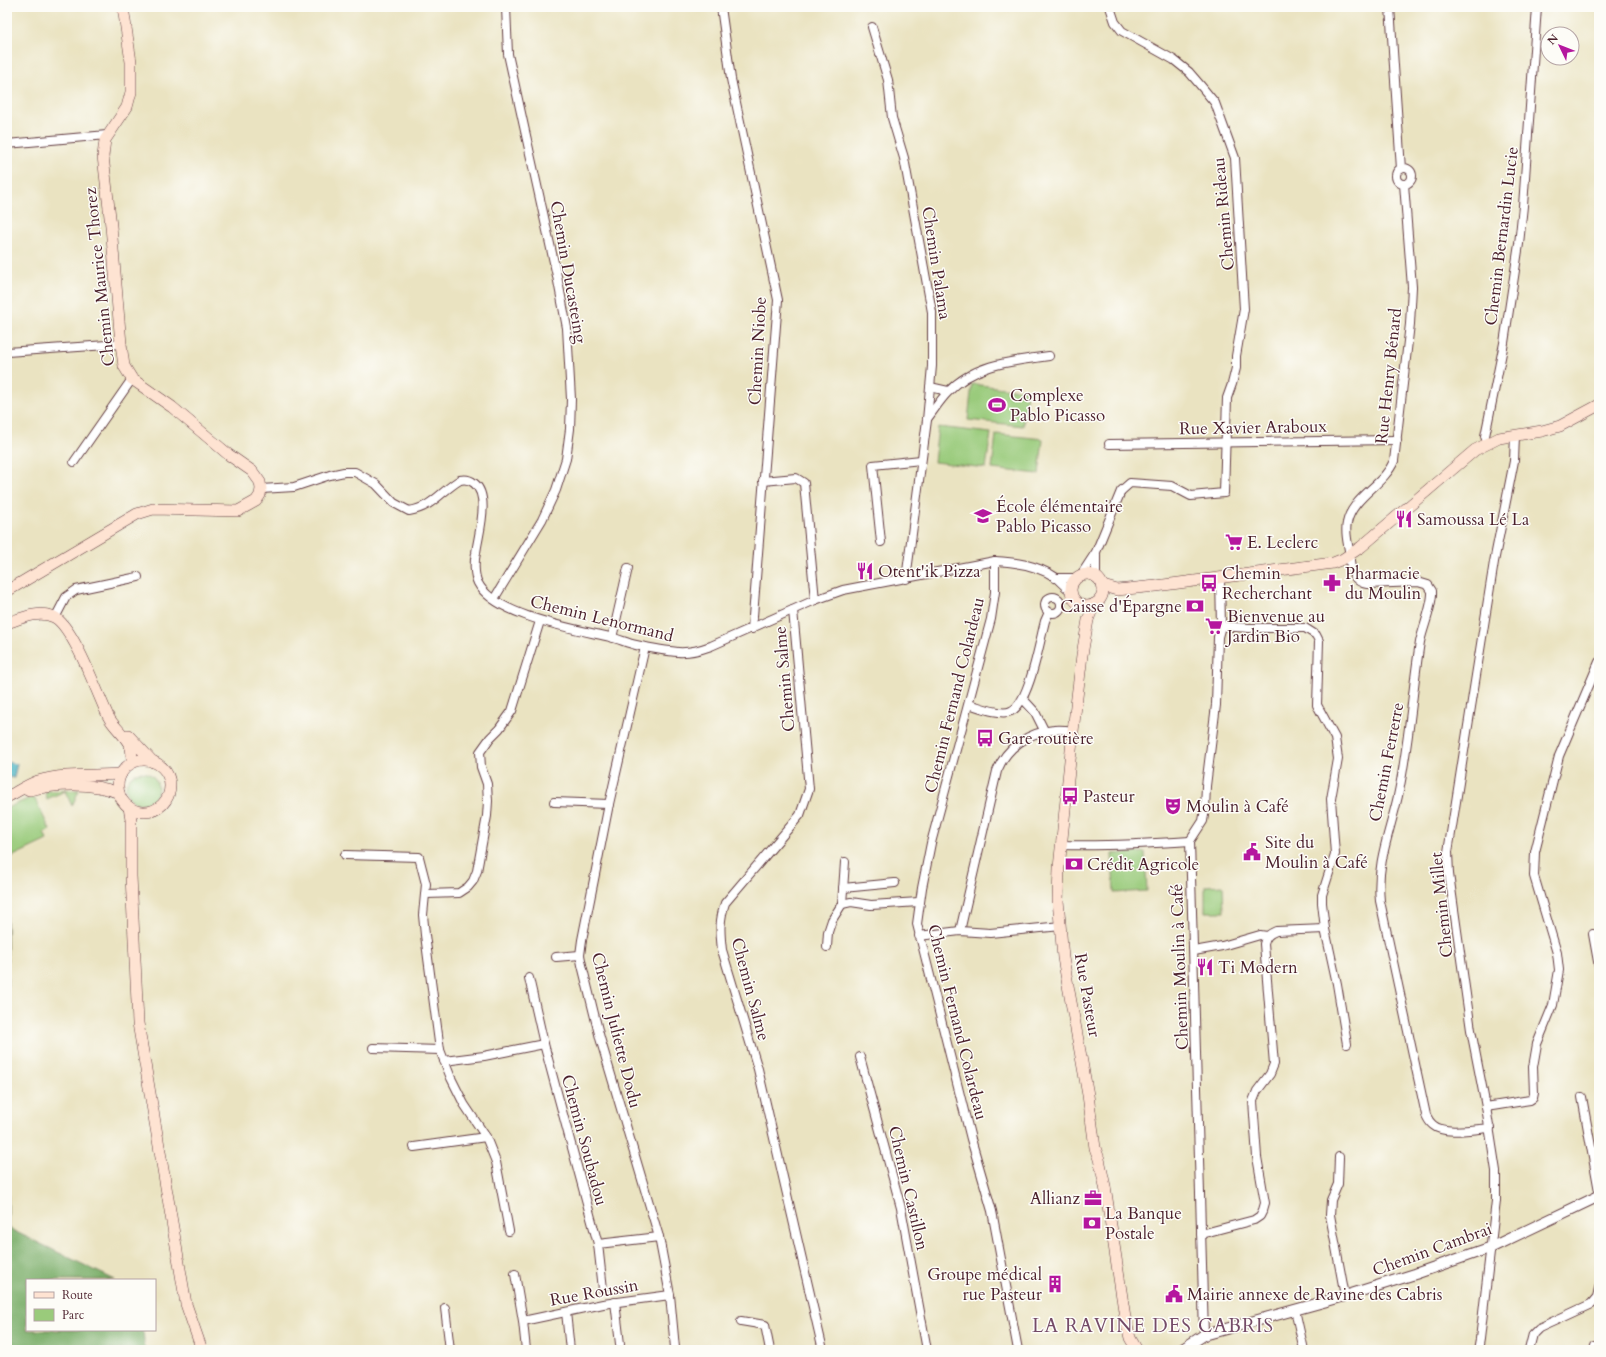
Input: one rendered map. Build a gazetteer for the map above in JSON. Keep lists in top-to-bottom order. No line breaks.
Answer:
{"streets":{"main road":["Chemin Maurice Thorez","Rue Pasteur"],"street":["Chemin Rideau","Chemin Bernardin Lucie","Chemin Palama","Chemin Ducasteing","Chemin Niobe","Rue Henry Bénard","Rue Xavier Araboux","Chemin Lenormand","Chemin Salme","Chemin Fernand Colardeau","Chemin Ferrerre","Chemin Millet","Chemin Moulin à Café","Chemin Juliette Dodu","Chemin Soubadou","Chemin Castillon","Chemin Cambrai","Rue Roussin"]},"crossings":[["Chemin Rideau","Rue Xavier Araboux"],["Chemin Palama","Chemin Lenormand"],["Chemin Ducasteing","Chemin Lenormand"],["Chemin Maurice Thorez","Chemin Lenormand"],["Chemin Niobe","Chemin Lenormand"],["Rue Henry Bénard","Rue Xavier Araboux"],["Rue Henry Bénard","Chemin Ferrerre"],["Chemin Lenormand","Chemin Salme"],["Chemin Lenormand","Chemin Fernand Colardeau"],["Chemin Lenormand","Rue Pasteur"],["Chemin Lenormand","Chemin Juliette Dodu"],["Chemin Ferrerre","Chemin Millet"],["Chemin Millet","Chemin Cambrai"],["Chemin Moulin à Café","Chemin Cambrai"],["Chemin Juliette Dodu","Rue Roussin"]],"districts":["LA RAVINE DES CABRIS"],"places":{"sports":["Complexe Pablo Picasso"],"school or university":["École élémentaire Pablo Picasso"],"restaurant":["Samoussa Lé La","Otent'ik Pizza","Ti Modern"],"supermarket":["E. Leclerc","Bienvenue au Jardin Bio"],"bus stop":["Chemin Recherchant","Gare routière","Pasteur"],"pharmacy":["Pharmacie du Moulin"],"bank":["Caisse d'Épargne","Crédit Agricole","La Banque Postale"],"theatre":["Moulin à Café"],"public building":["Site du Moulin à Café","Mairie annexe de Ravine des Cabris"],"office":["Allianz"],"building":["Groupe médical rue Pasteur"]},"legend":["Route","Parc"],"north":"top left"}
